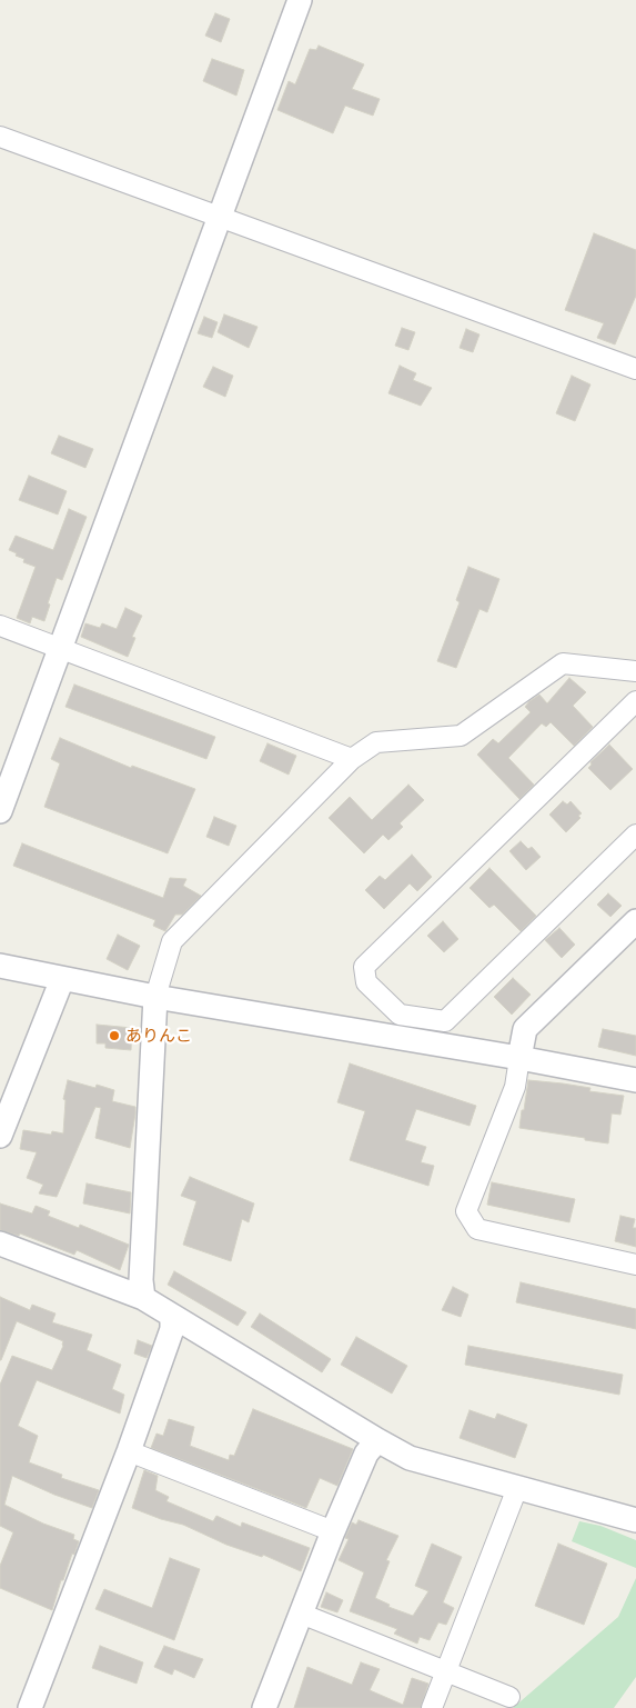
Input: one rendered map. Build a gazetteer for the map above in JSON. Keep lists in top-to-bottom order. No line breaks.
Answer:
{"places":["ありんこ"]}
